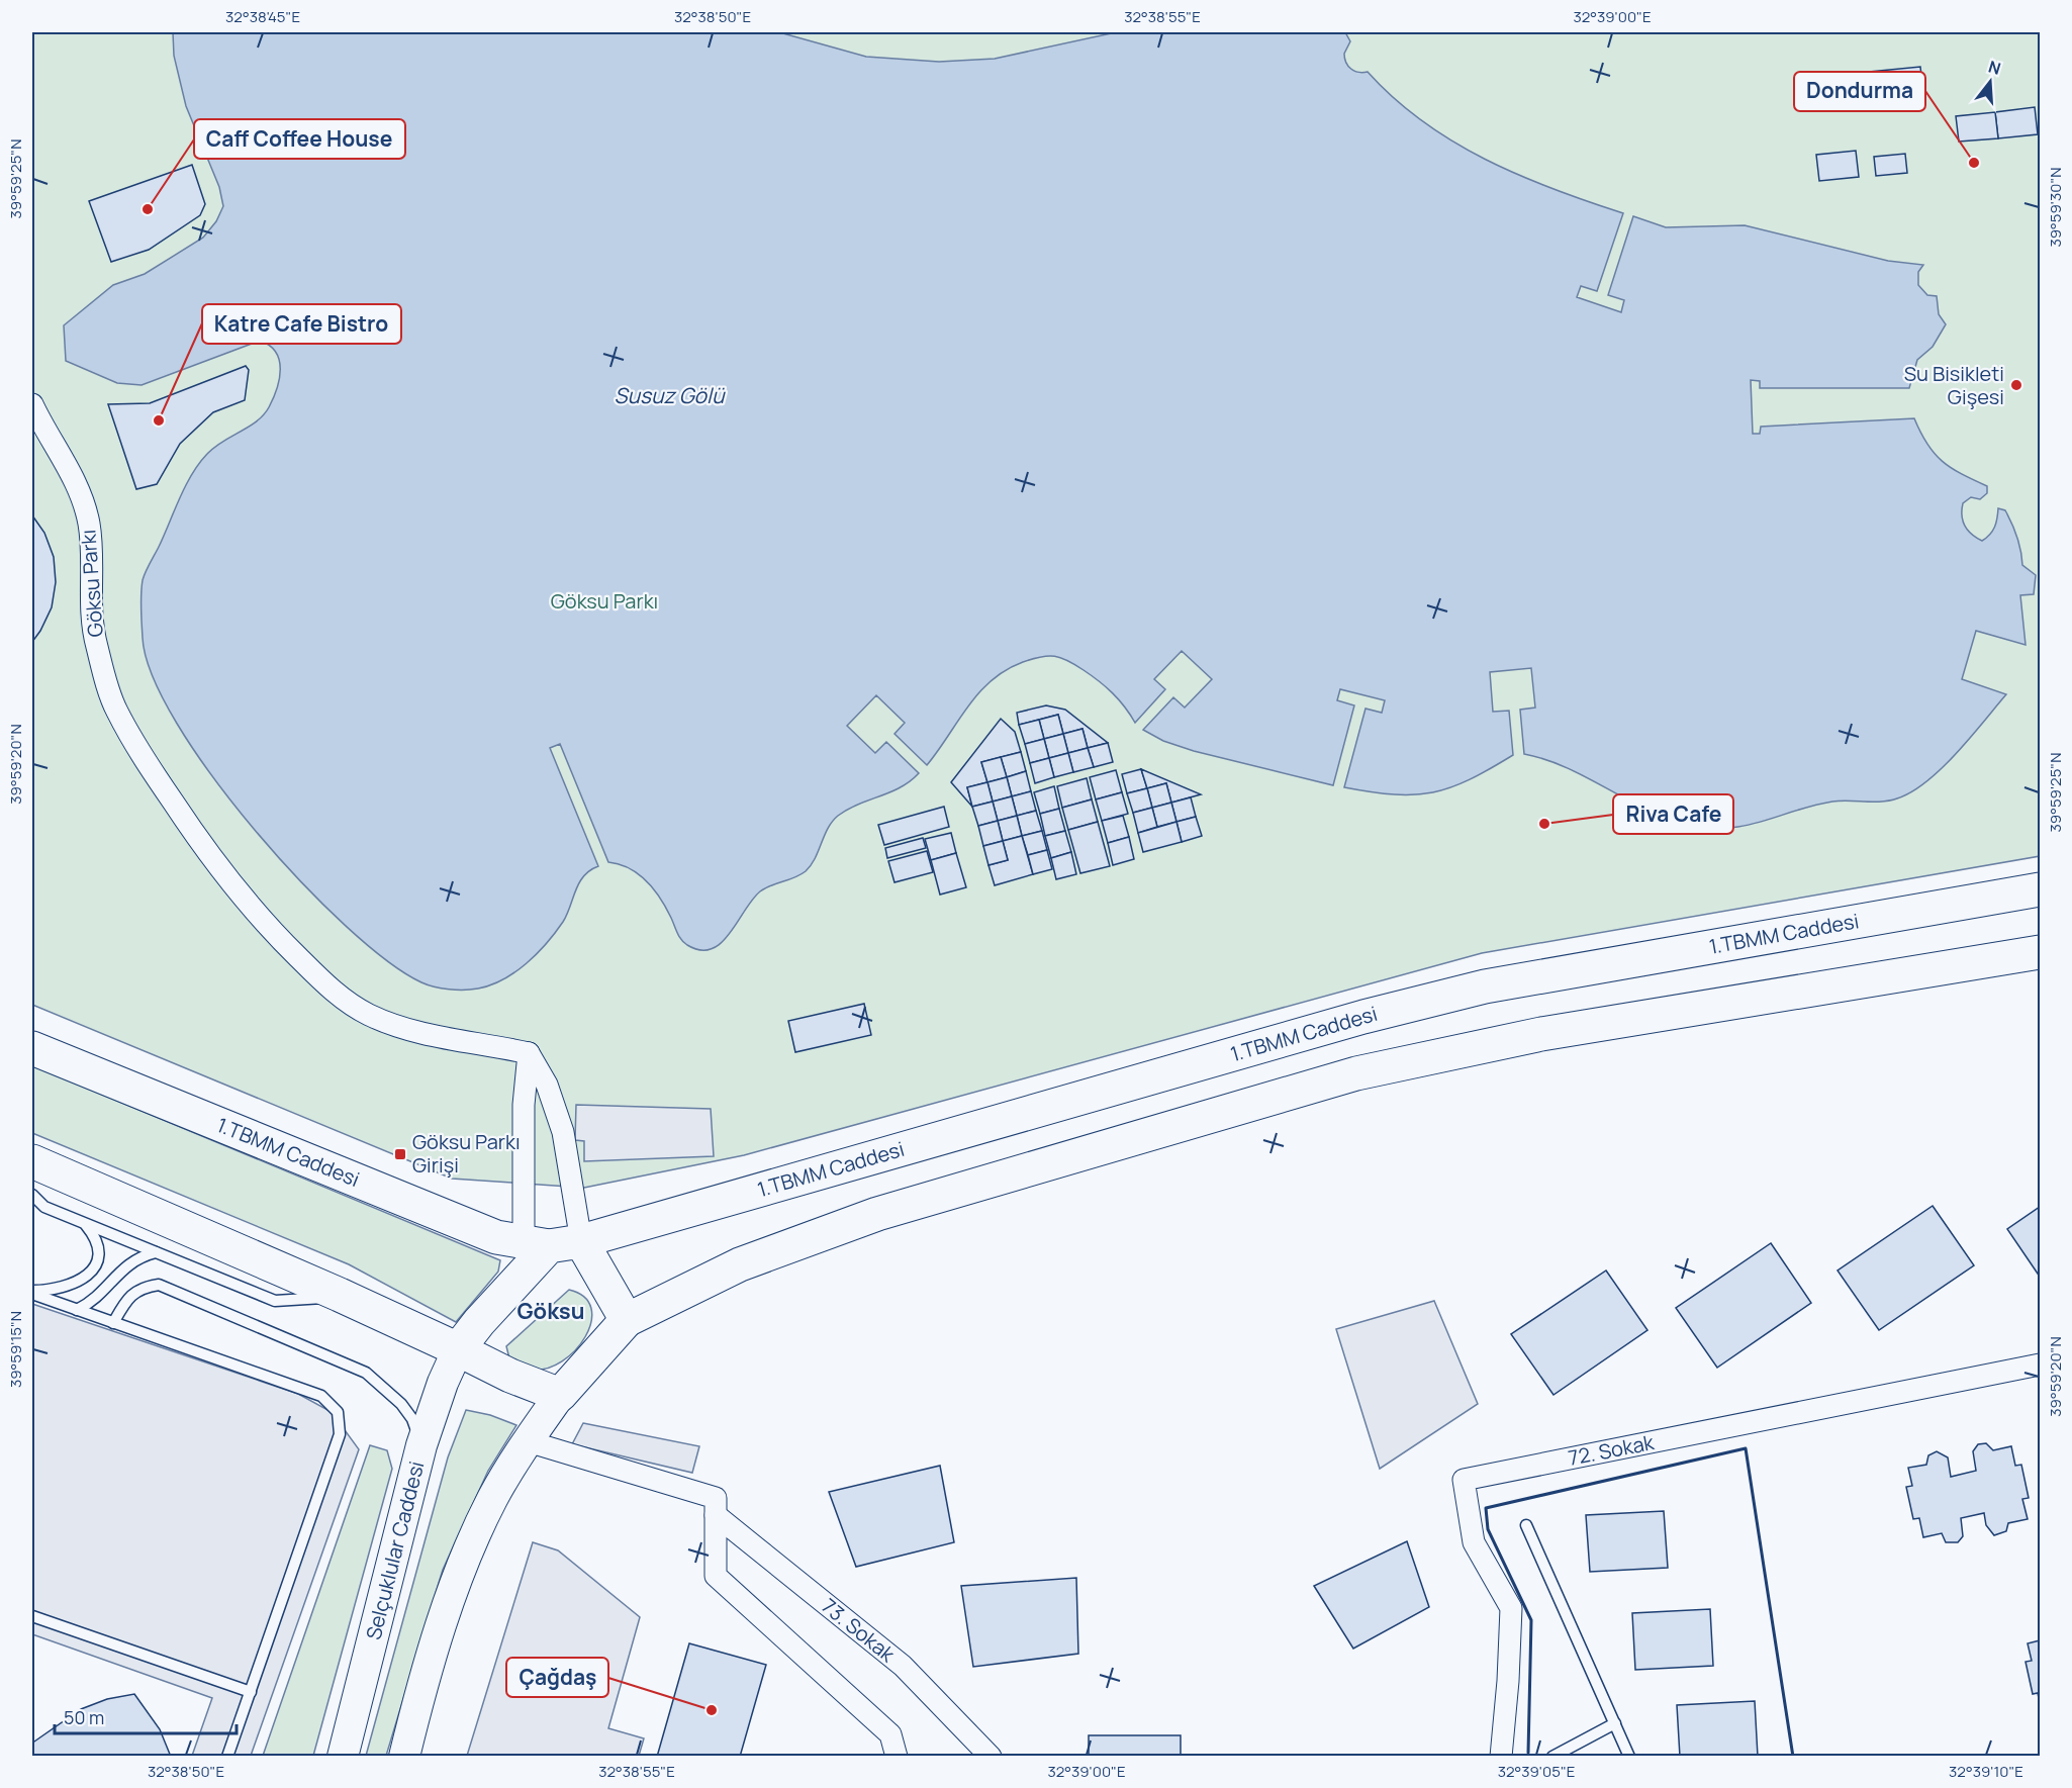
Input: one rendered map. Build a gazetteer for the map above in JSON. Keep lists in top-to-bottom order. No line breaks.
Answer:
{"streets":{"main road":["1.TBMM Caddesi","Selçuklular Caddesi"],"street":["Göksu Parkı","72. Sokak","73. Sokak"]},"districts":["Göksu"],"water":["Susuz Gölü"],"parks":["Göksu Parkı"],"places":{"other":["Dondurma","Caff Coffee House","Su Bisikleti Gişesi","Katre Cafe Bistro","Riva Cafe","Çağdaş"],"transit":["Göksu Parkı Girişi"]},"scale_bar":"50 m","north":"top","coordinates":["32°38'45\"E","32°38'50\"E","32°38'55\"E","32°39'00\"E","39°59'25\"N","39°59'30\"N","39°59'20\"N","39°59'15\"N","32°39'05\"E","32°39'10\"E"]}
